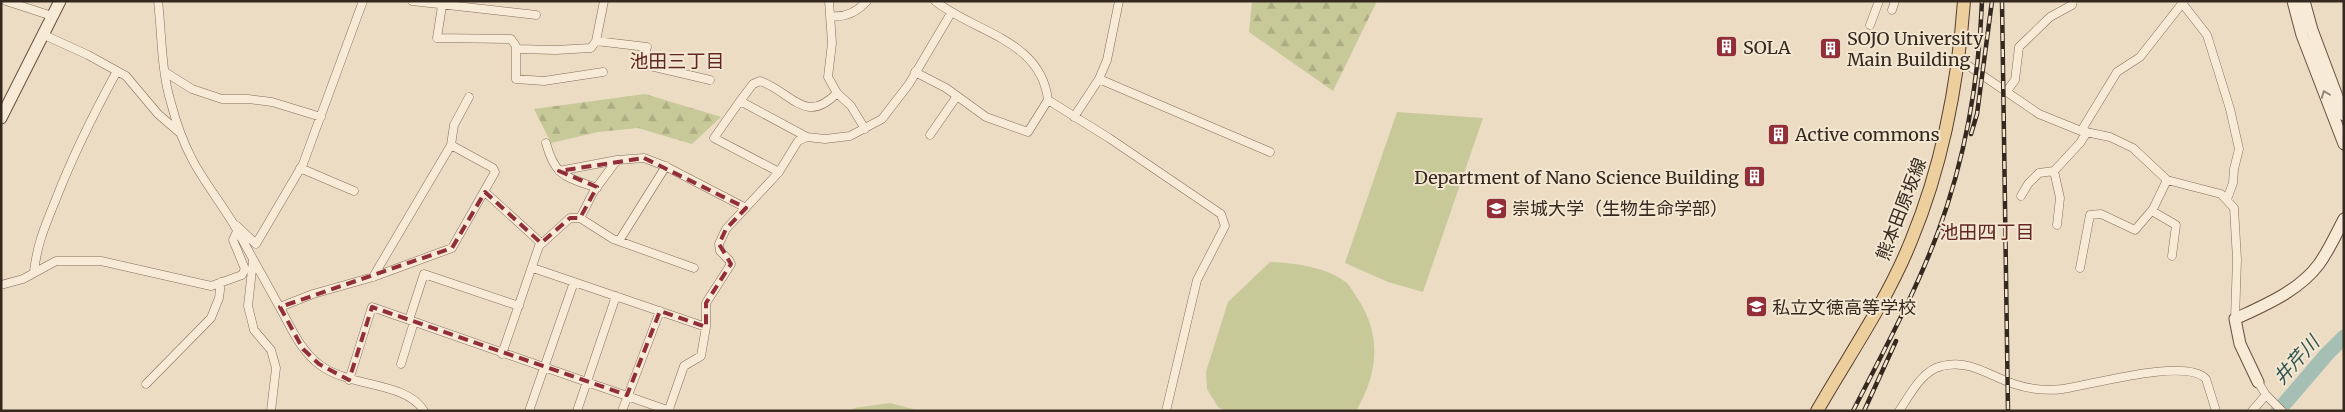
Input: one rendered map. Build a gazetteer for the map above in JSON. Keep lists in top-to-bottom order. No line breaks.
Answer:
{"streets":{"main road":["熊本田原坂線"]},"districts":["池田三丁目","池田四丁目"],"water":["井芹川"],"places":{"building":["SOLA","SOJO University Main Building","Active commons","Department of Nano Science Building"],"school or university":["崇城大学（生物生命学部）","私立文徳高等学校"]}}
